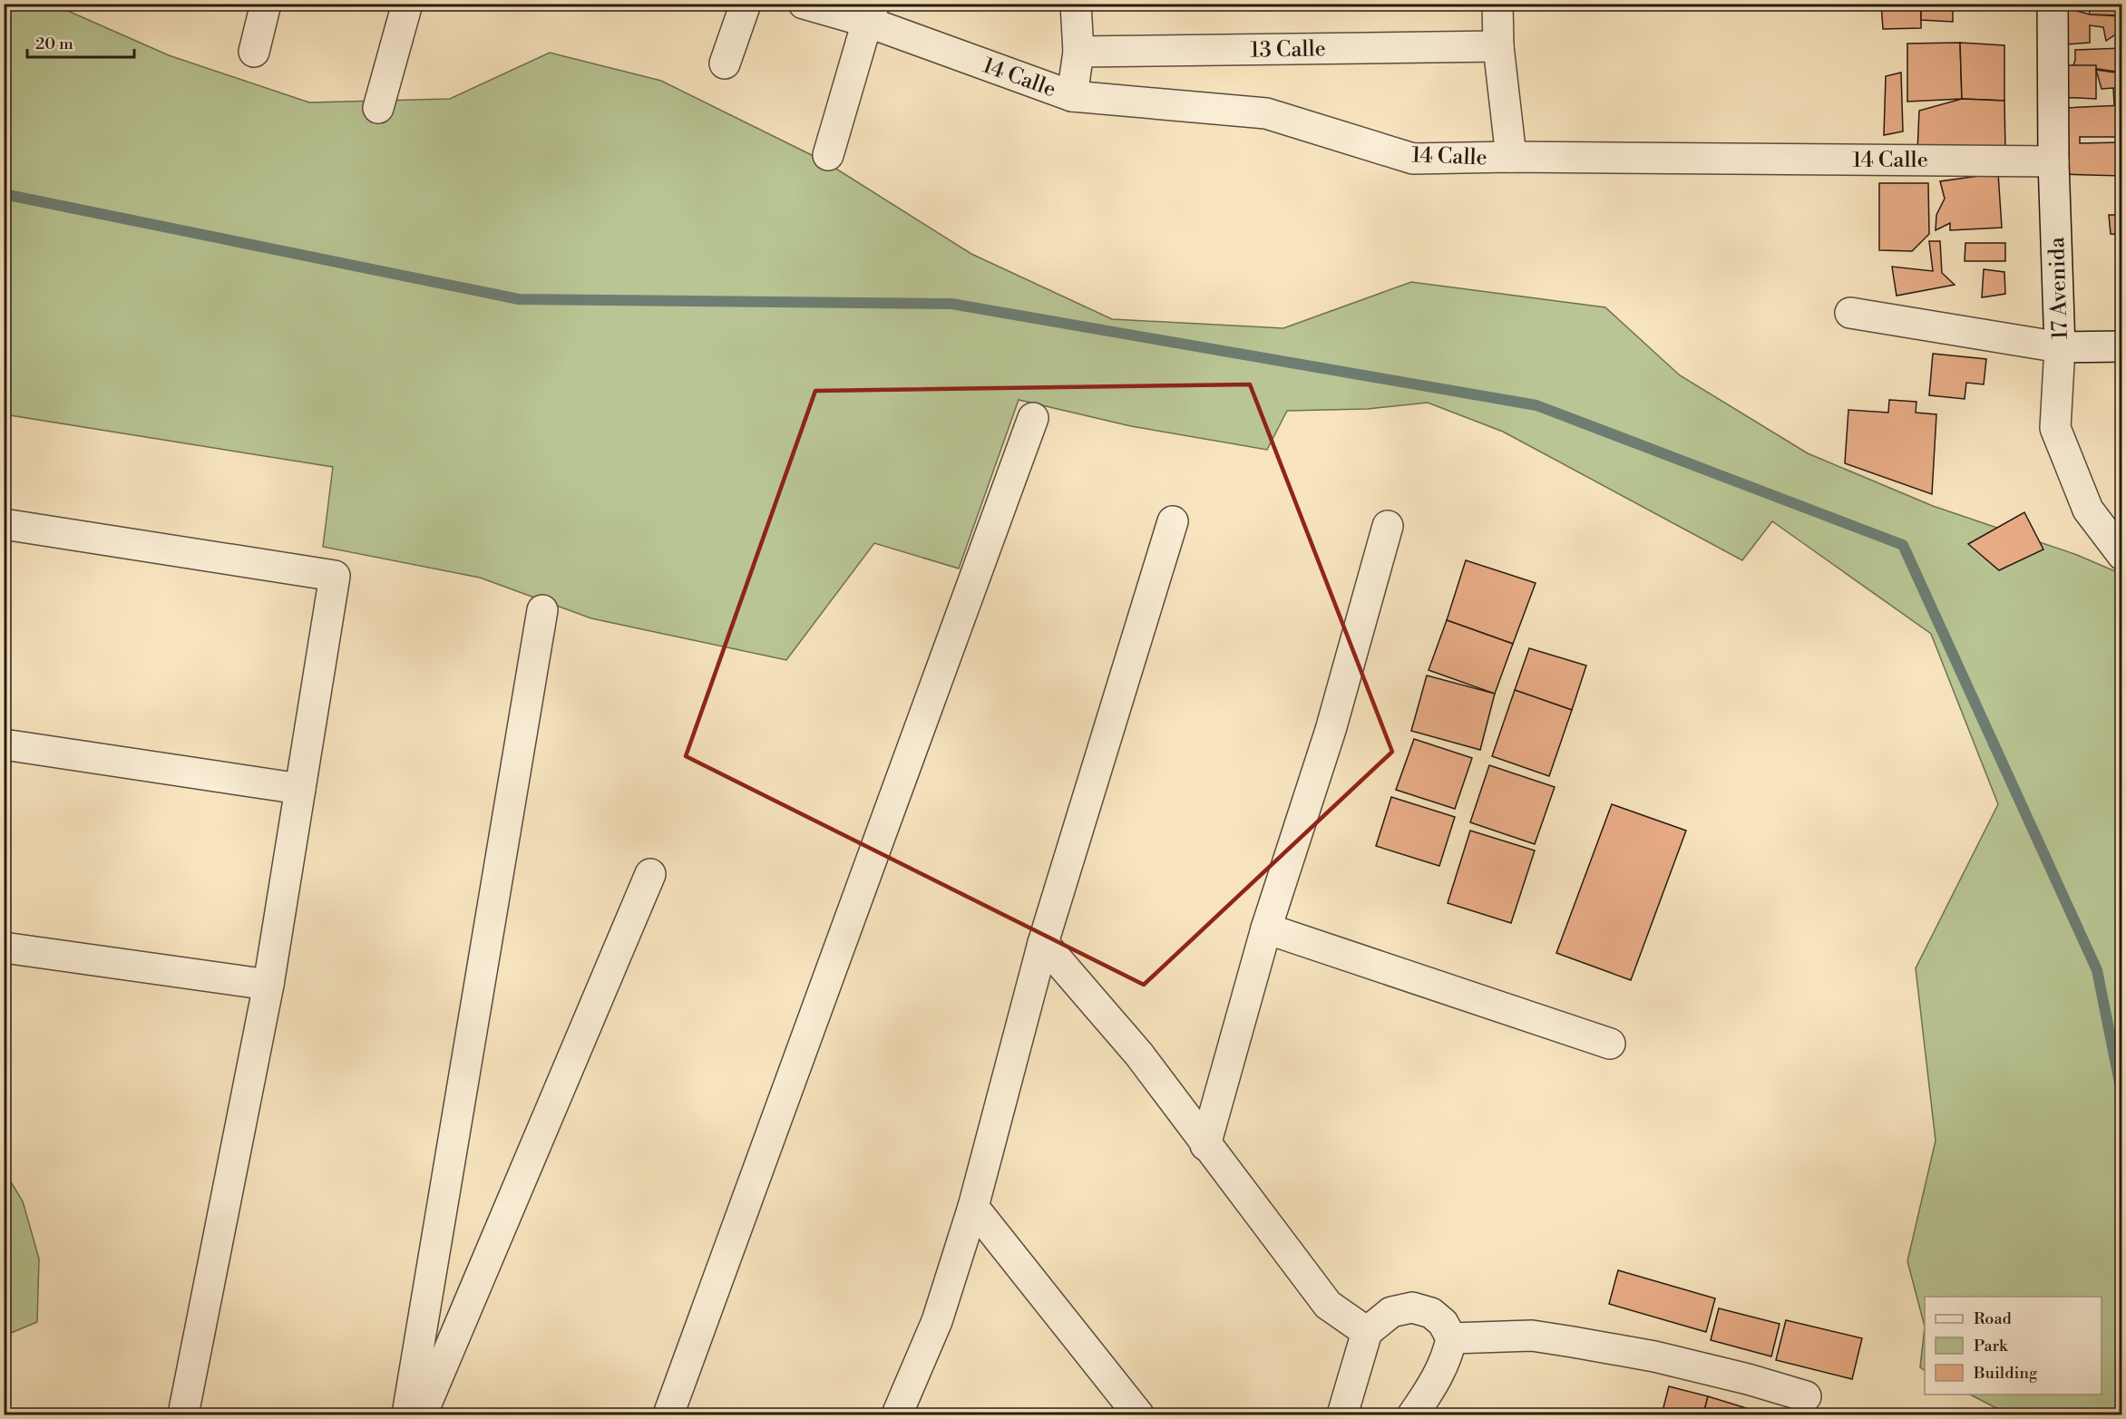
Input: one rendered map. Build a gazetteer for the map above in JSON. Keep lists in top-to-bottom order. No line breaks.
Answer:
{"streets":{"street":["13 Calle","14 Calle","17 Avenida"]},"crossings":[["14 Calle","17 Avenida"]],"legend":["Road","Park","Building"],"scale_bar":"20 m"}
